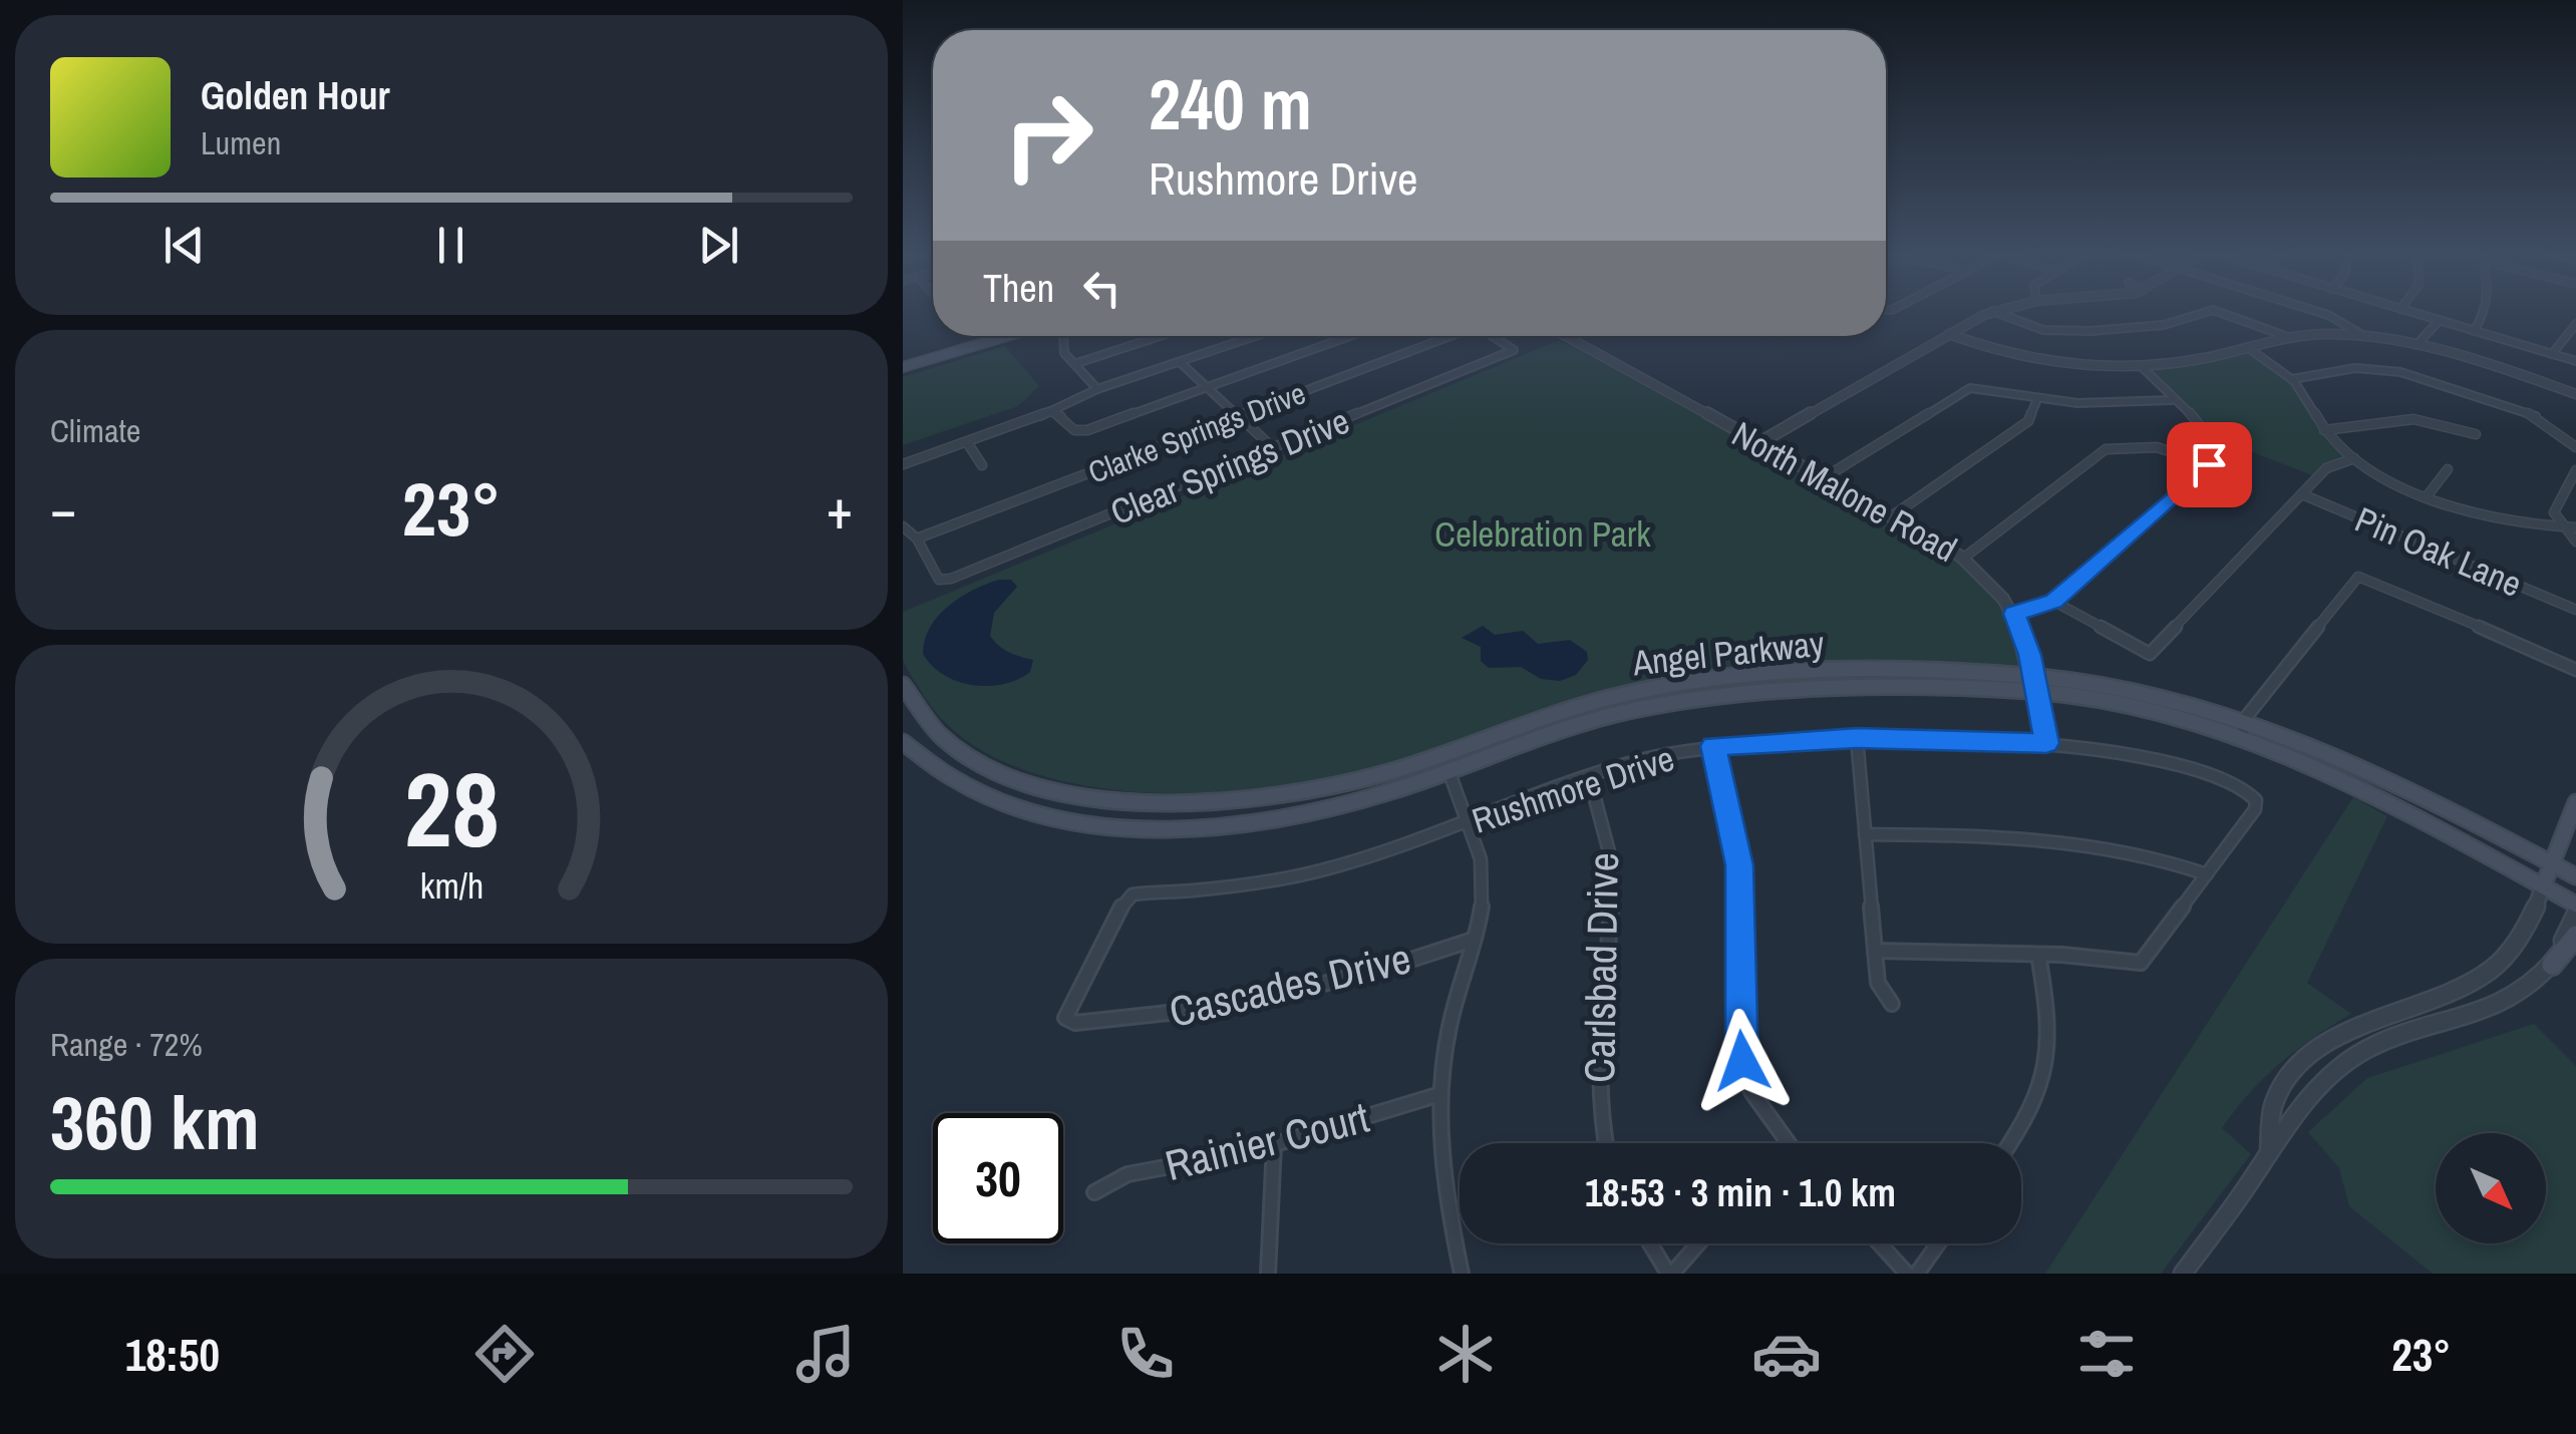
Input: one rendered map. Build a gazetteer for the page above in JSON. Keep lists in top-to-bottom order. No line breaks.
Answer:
{"streets":{"main road":["Angel Parkway"],"street":["Clarke Springs Drive","Clear Springs Drive","North Malone Road","Pin Oak Lane","Rushmore Drive","Carlsbad Drive","Cascades Drive","Rainier Court"]},"crossings":[["Clarke Springs Drive","Clear Springs Drive"],["North Malone Road","Angel Parkway"],["North Malone Road","Rushmore Drive"],["Rushmore Drive","Carlsbad Drive"],["Rushmore Drive","Cascades Drive"]],"parks":["Celebration Park"],"north":"bottom right","page":{"turn":["240 m","Rushmore Drive"],"song":["Golden Hour","Lumen"],"then":"Then","tile":["Climate",["Range · 72%","360 km"]],"heat":["−","23°","+"],"limit":"30","trip":"18:53 · 3 min · 1.0 km","tabs":["18:50","23°"],"gauge":["28","km/h"]}}
